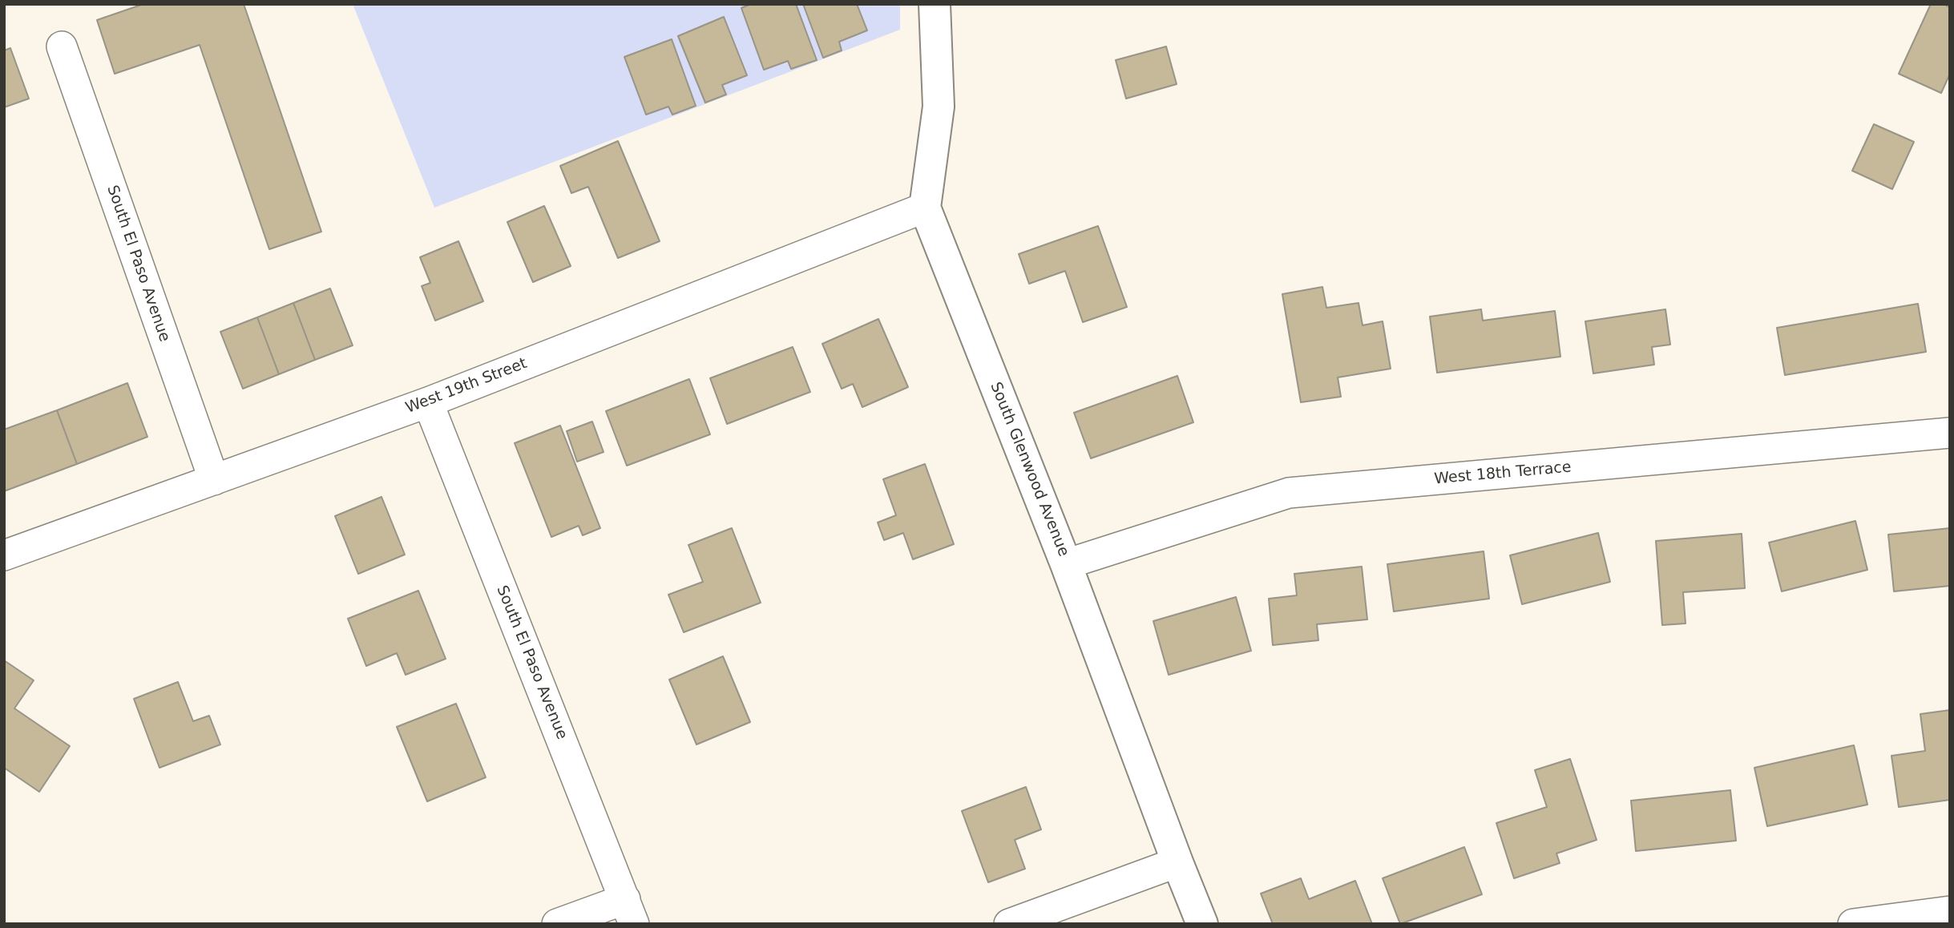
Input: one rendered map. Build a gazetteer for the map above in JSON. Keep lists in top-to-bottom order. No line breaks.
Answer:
{"streets":{"street":["South El Paso Avenue","West 19th Street","South Glenwood Avenue","West 18th Terrace"]},"crossings":[["South El Paso Avenue","West 19th Street"],["West 19th Street","South Glenwood Avenue"],["South Glenwood Avenue","West 18th Terrace"]]}
